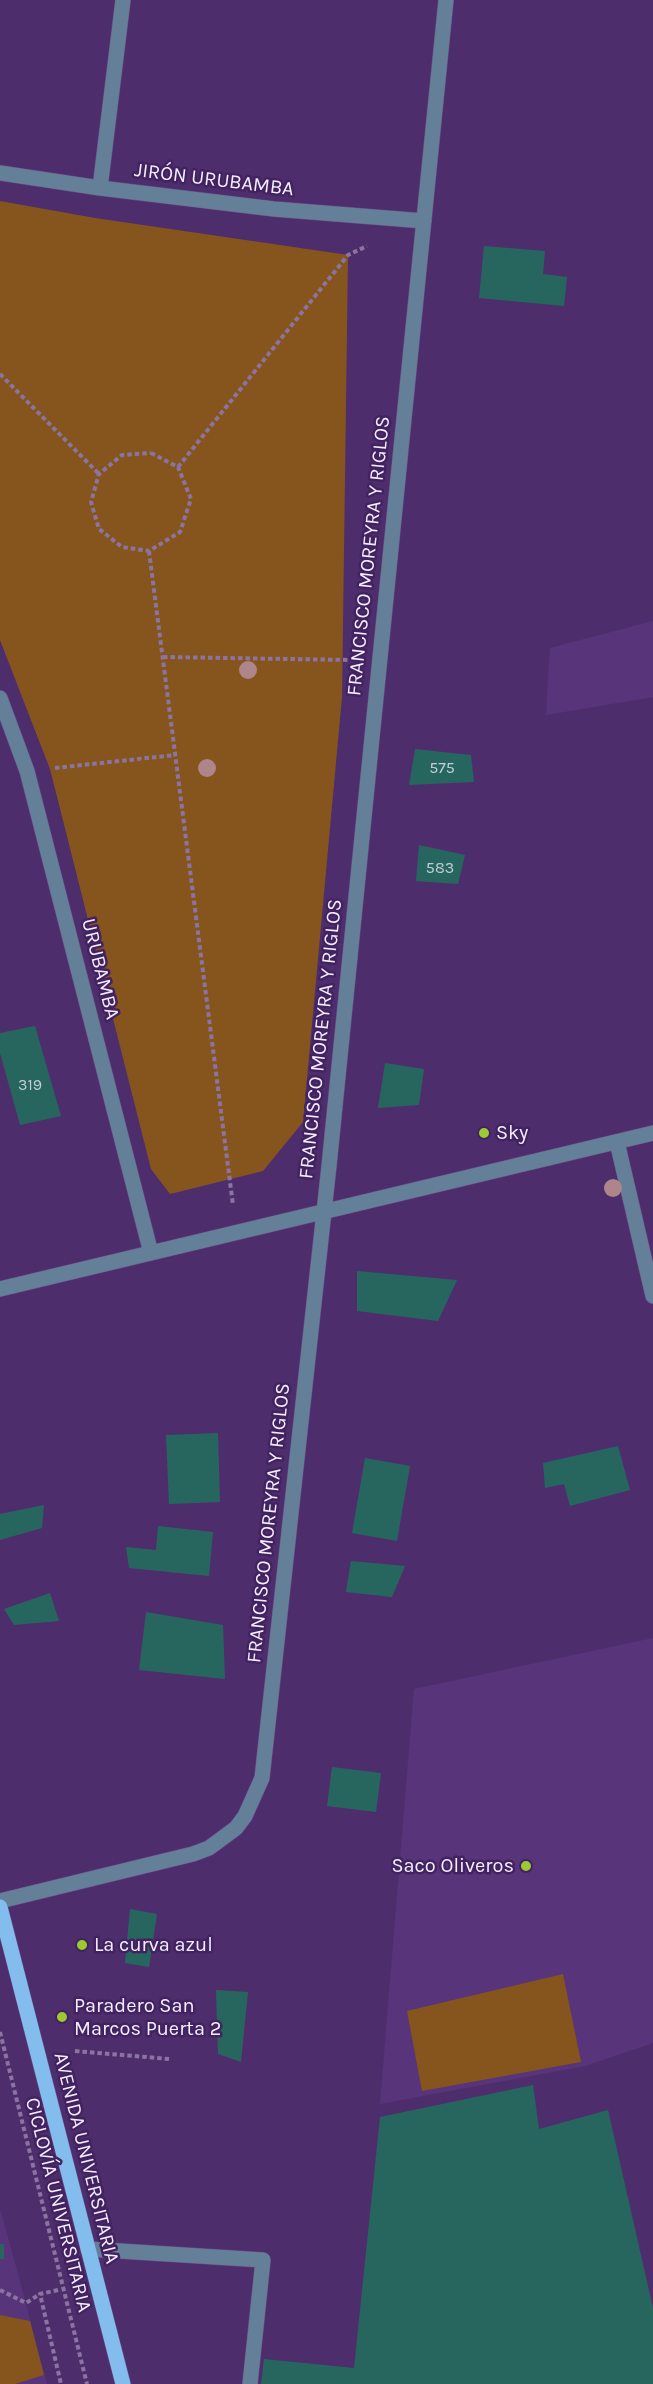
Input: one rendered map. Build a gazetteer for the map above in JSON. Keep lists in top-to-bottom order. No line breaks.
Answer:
{"streets":{"main road":["AVENIDA UNIVERSITARIA"],"street":["JIRÓN URUBAMBA","FRANCISCO MOREYRA Y RIGLOS","URUBAMBA"],"path":["CICLOVÍA UNIVERSITARIA"]},"crossings":[["JIRÓN URUBAMBA","FRANCISCO MOREYRA Y RIGLOS"]],"places":["Sky","Saco Oliveros","La curva azul","Paradero San Marcos Puerta 2"],"house_numbers":["575","583","319"]}
